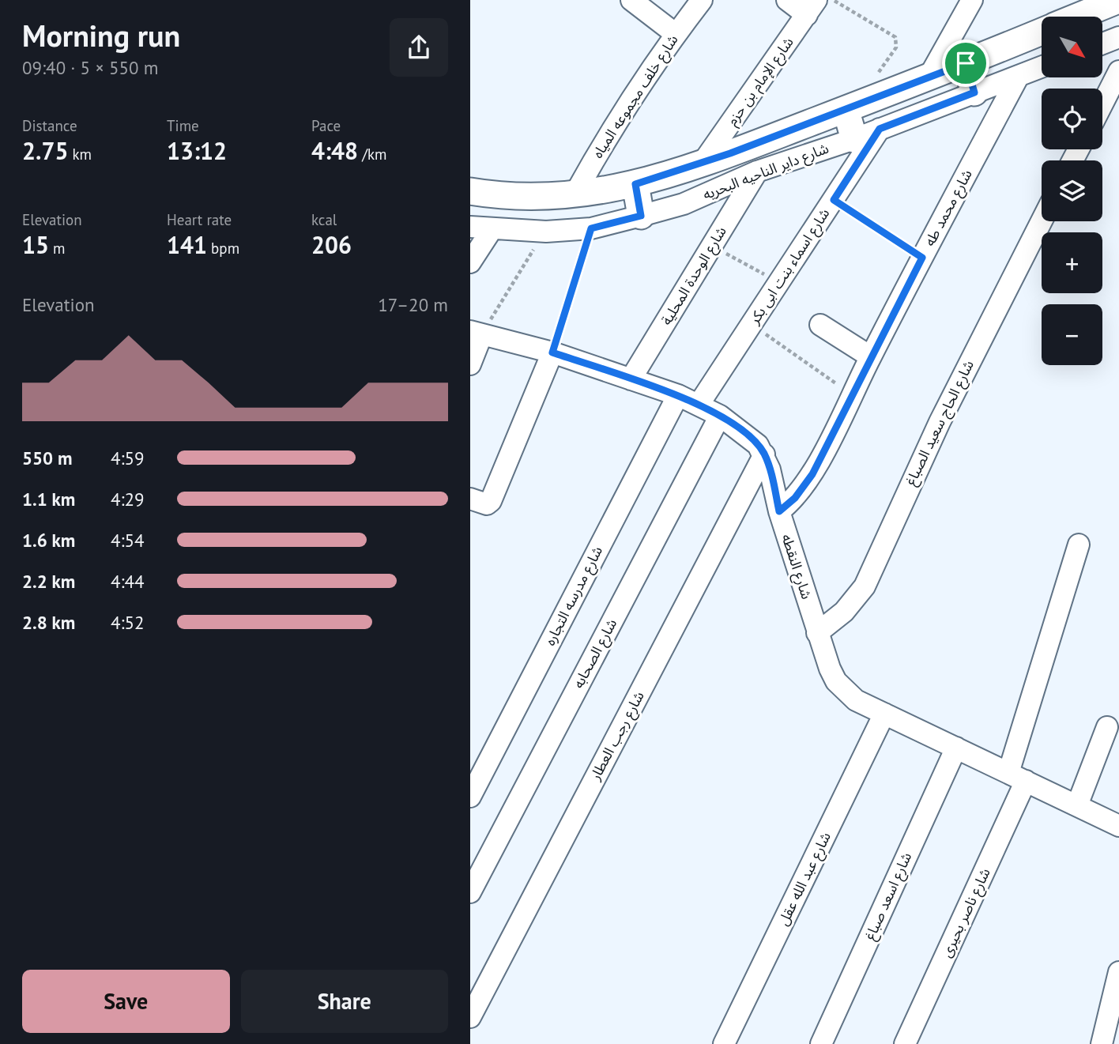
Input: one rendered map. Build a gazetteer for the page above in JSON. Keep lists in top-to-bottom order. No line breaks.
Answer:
{"streets":{"street":["شارع الإمام بن حزم","شارع خلف مجموعه المياه","شارع داير الناحيه البحريه","شارع محمد طه","شارع اسماء بنت ابى بكر","شارع الوحدة المحلية","شارع الحاج سعيد الصباغ","شارع النقطه","شارع مدرسه التجاره","شارع الصحابه","شارع رجب العطار","شارع عبد الله عقل","شارع اسعد صباغ","شارع ناصر بحيرى"]},"crossings":[["شارع داير الناحيه البحريه","شارع محمد طه"],["شارع داير الناحيه البحريه","شارع اسماء بنت ابى بكر"],["شارع داير الناحيه البحريه","شارع الوحدة المحلية"],["شارع محمد طه","شارع النقطه"],["شارع اسماء بنت ابى بكر","شارع النقطه"],["شارع الوحدة المحلية","شارع النقطه"],["شارع الحاج سعيد الصباغ","شارع النقطه"],["شارع النقطه","شارع مدرسه التجاره"],["شارع النقطه","شارع الصحابه"],["شارع النقطه","شارع رجب العطار"],["شارع النقطه","شارع عبد الله عقل"],["شارع النقطه","شارع اسعد صباغ"],["شارع النقطه","شارع ناصر بحيرى"]],"north":"bottom right","page":{"heading":["Morning run","09:40 · 5 × 550 m"],"map_buttons":["+","−"],"stats":[["Distance","2.75 km"],["Time","13:12"],["Pace","4:48 /km"],["Elevation","15 m"],["Heart rate","141 bpm"],["kcal","206"]],"chart":["Elevation","17–20 m"],"list":[{"name":"550 m","note":"4:59"},{"name":"1.1 km","note":"4:29"},{"name":"1.6 km","note":"4:54"},{"name":"2.2 km","note":"4:44"},{"name":"2.8 km","note":"4:52"}],"buttons":["Save","Share"]}}
